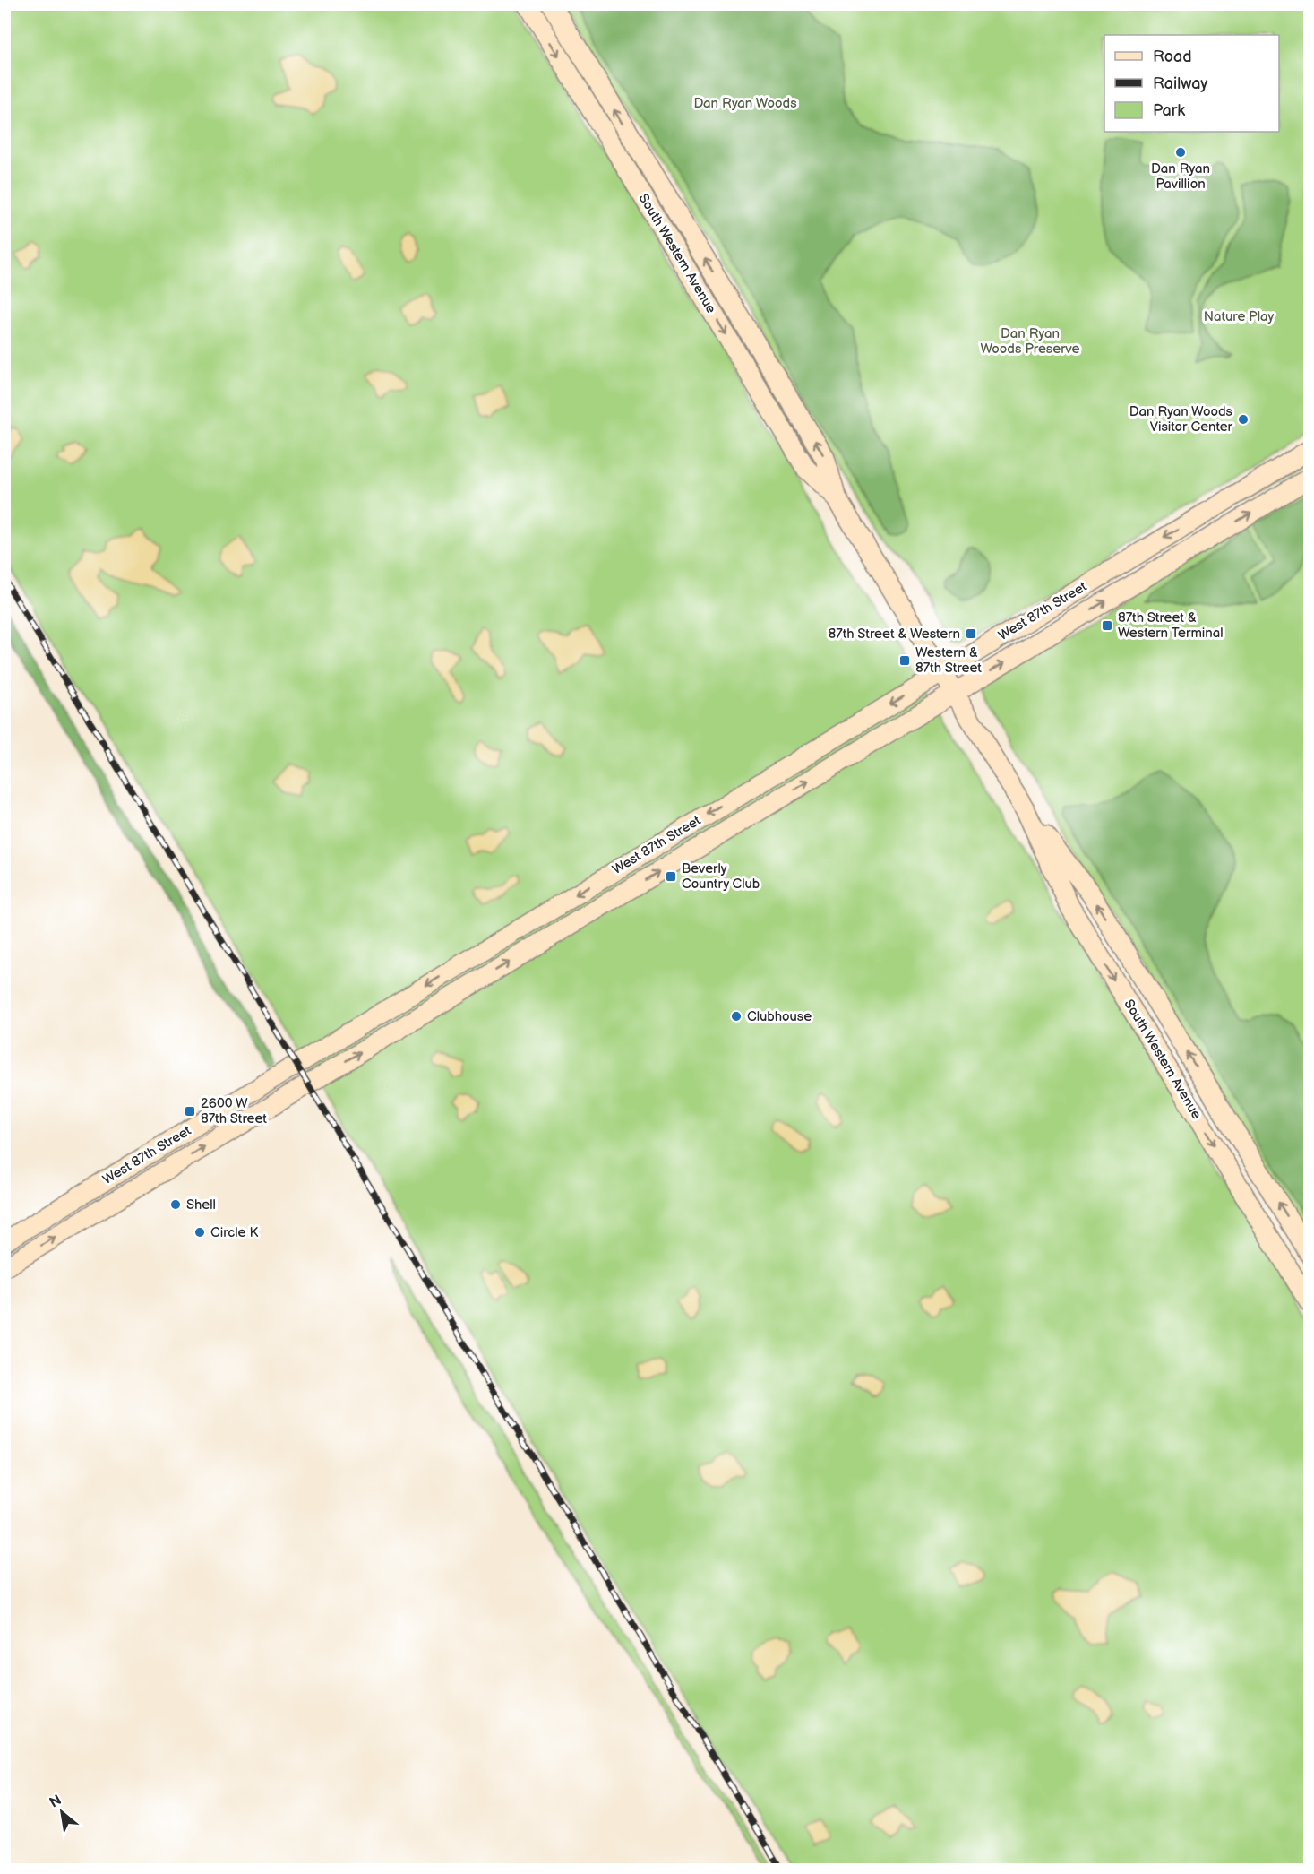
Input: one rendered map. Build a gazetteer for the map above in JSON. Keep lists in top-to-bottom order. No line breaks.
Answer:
{"streets":{"main road":["South Western Avenue","West 87th Street"]},"crossings":[["South Western Avenue","West 87th Street"]],"parks":["Dan Ryan Woods","Nature Play","Dan Ryan Woods Preserve"],"places":{"other":["Dan Ryan Pavillion","Dan Ryan Woods Visitor Center","Clubhouse","Shell","Circle K"],"transit":["87th Street & Western Terminal","87th Street & Western","Western & 87th Street","Beverly Country Club","2600 W 87th Street"]},"legend":["Road","Railway","Park"],"north":"top left"}
